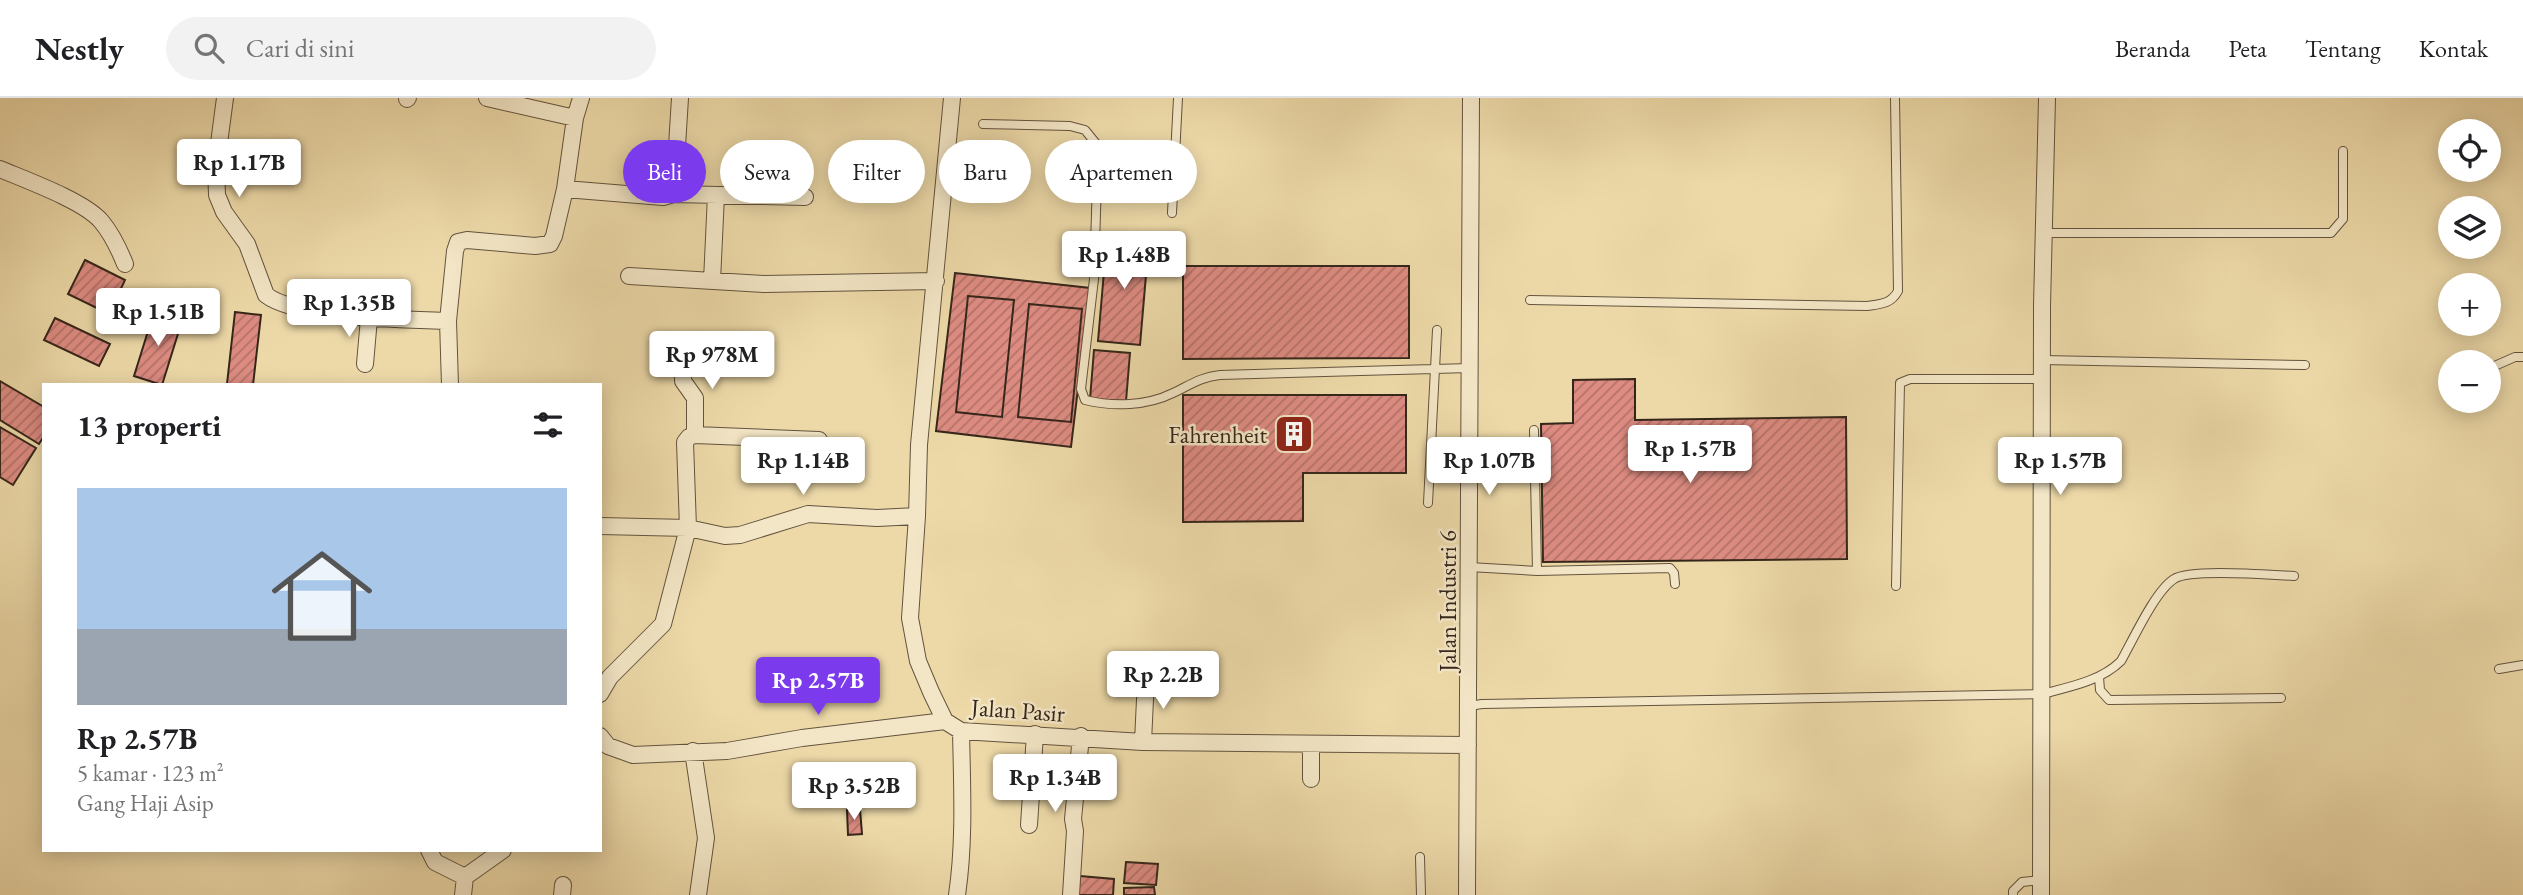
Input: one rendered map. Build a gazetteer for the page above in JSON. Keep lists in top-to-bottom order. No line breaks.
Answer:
{"streets":{"street":["Jalan Industri 6","Jalan Pasir"]},"crossings":[["Jalan Industri 6","Jalan Pasir"]],"places":{"building":["Fahrenheit"]},"page":{"header":"Nestly","search":"Cari di sini","nav":["Beranda","Peta","Tentang","Kontak"],"map_buttons":["+","−"],"price":["Rp 1.17B","Rp 1.48B","Rp 1.35B","Rp 1.51B","Rp 978M","Rp 1.57B","Rp 1.14B","Rp 1.07B","Rp 1.57B","Rp 2.2B","Rp 2.57B","Rp 1.34B","Rp 3.52B"],"chip":["Beli","Sewa","Filter","Baru","Apartemen"],"heading":"13 properti","list":[{"name":"Rp 2.57B","note":"5 kamar · 123 m² · Gang Haji Asip"}]}}
